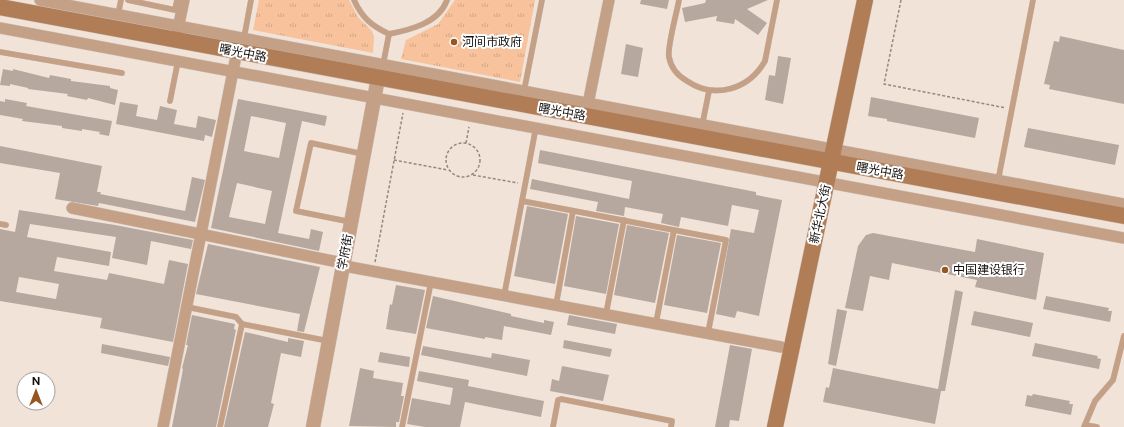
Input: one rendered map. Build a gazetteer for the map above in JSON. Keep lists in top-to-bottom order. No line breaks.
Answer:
{"streets":{"main road":["曙光中路","新华北大街"],"street":["学府街"]},"crossings":[["曙光中路","新华北大街"],["曙光中路","学府街"]],"places":["河间市政府","中国建设银行"],"north":"top"}
